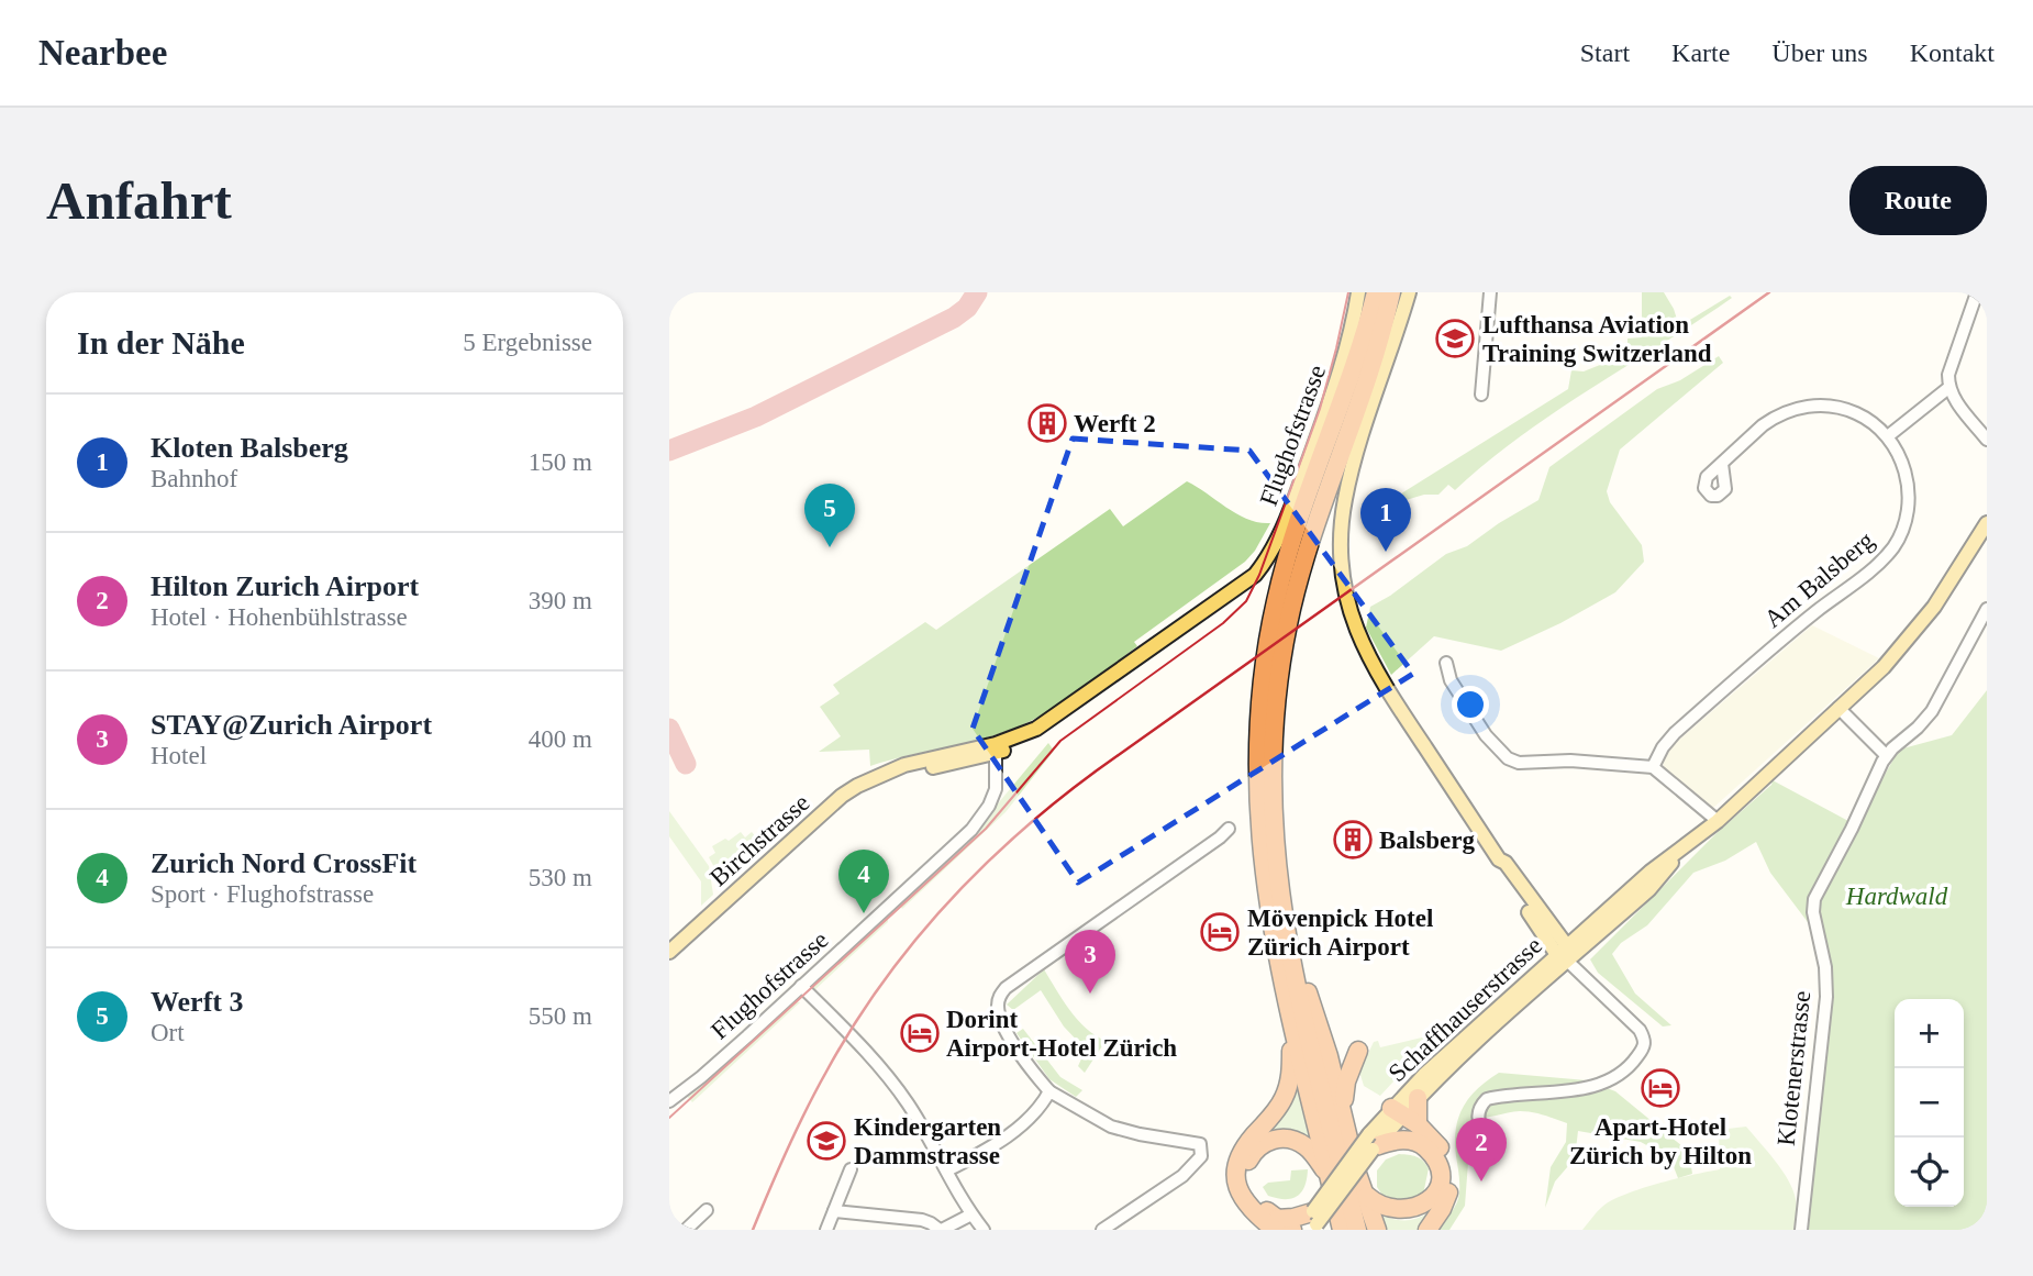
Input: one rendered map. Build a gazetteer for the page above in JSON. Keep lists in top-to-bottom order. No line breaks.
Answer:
{"streets":{"main road":["Flughofstrasse","Birchstrasse","Schaffhauserstrasse"],"street":["Am Balsberg","Klotenerstrasse"]},"crossings":[["Flughofstrasse","Birchstrasse"]],"parks":["Hardwald"],"places":{"school or university":["Lufthansa Aviation Training Switzerland","Kindergarten Dammstrasse"],"building":["Werft 2","Balsberg"],"hotel":["Mövenpick Hotel Zürich Airport","Dorint Airport-Hotel Zürich","Apart-Hotel Zürich by Hilton"]},"page":{"header":"Nearbee","nav":["Start","Karte","Über uns","Kontakt"],"buttons":"Route","title":"Anfahrt","heading":["In der Nähe","5 Ergebnisse"],"list":[{"mark":"1","name":"Kloten Balsberg","note":"Bahnhof","value":"150 m"},{"mark":"2","name":"Hilton Zurich Airport","note":"Hotel · Hohenbühlstrasse","value":"390 m"},{"mark":"3","name":"STAY@Zurich Airport","note":"Hotel","value":"400 m"},{"mark":"4","name":"Zurich Nord CrossFit","note":"Sport · Flughofstrasse","value":"530 m"},{"mark":"5","name":"Werft 3","note":"Ort","value":"550 m"}],"pins":["5","1","4","3","2"],"map_buttons":["+","−"]}}
